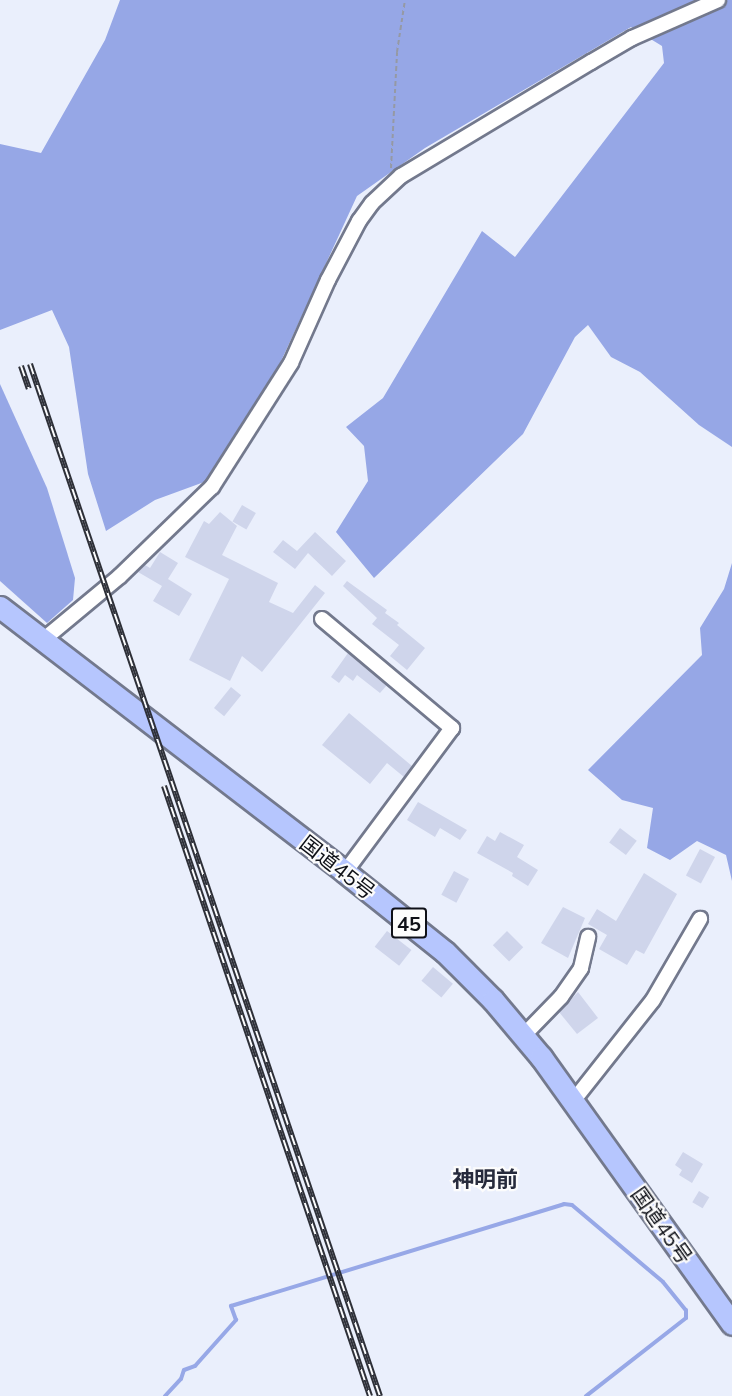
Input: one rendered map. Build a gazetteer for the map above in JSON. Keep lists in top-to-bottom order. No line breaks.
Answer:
{"streets":{"highway":["国道45号","45"]},"districts":["神明前"]}
